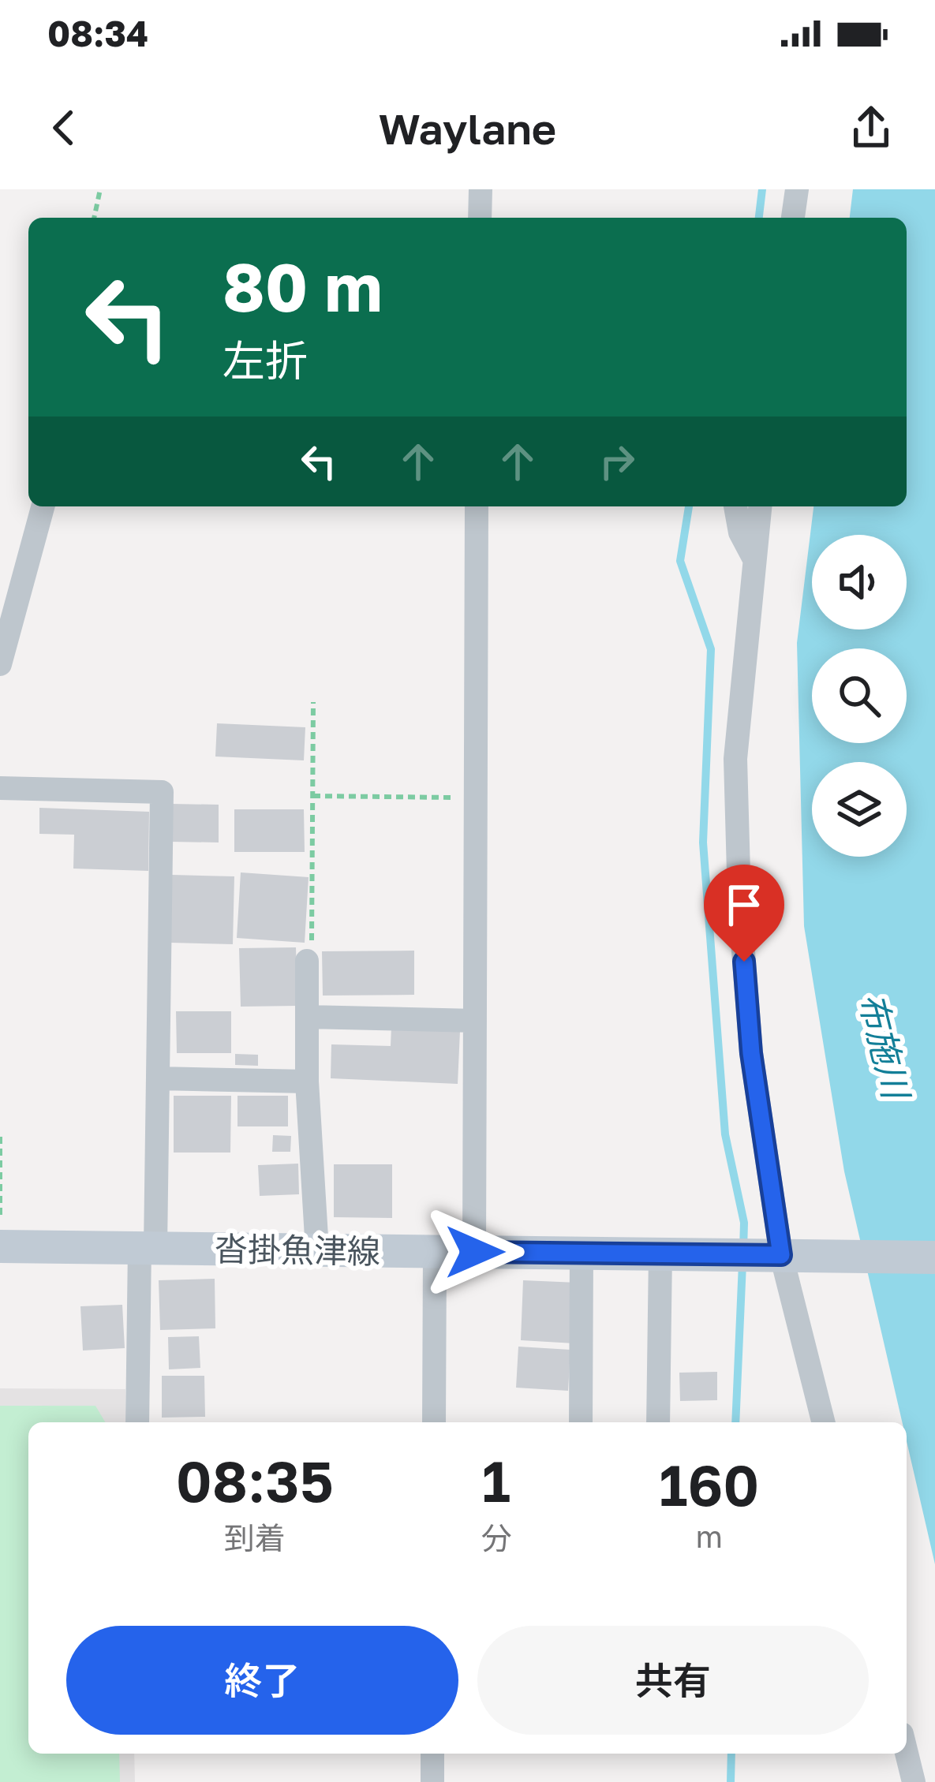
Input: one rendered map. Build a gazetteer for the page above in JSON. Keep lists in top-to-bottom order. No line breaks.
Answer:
{"streets":{"main road":["沓掛魚津線"]},"water":["布施川"],"page":{"status":"08:34","header":"Waylane","turn":["80 m","左折"],"eta":["08:35","到着","1","分","160","m"],"buttons":["終了","共有"]}}
